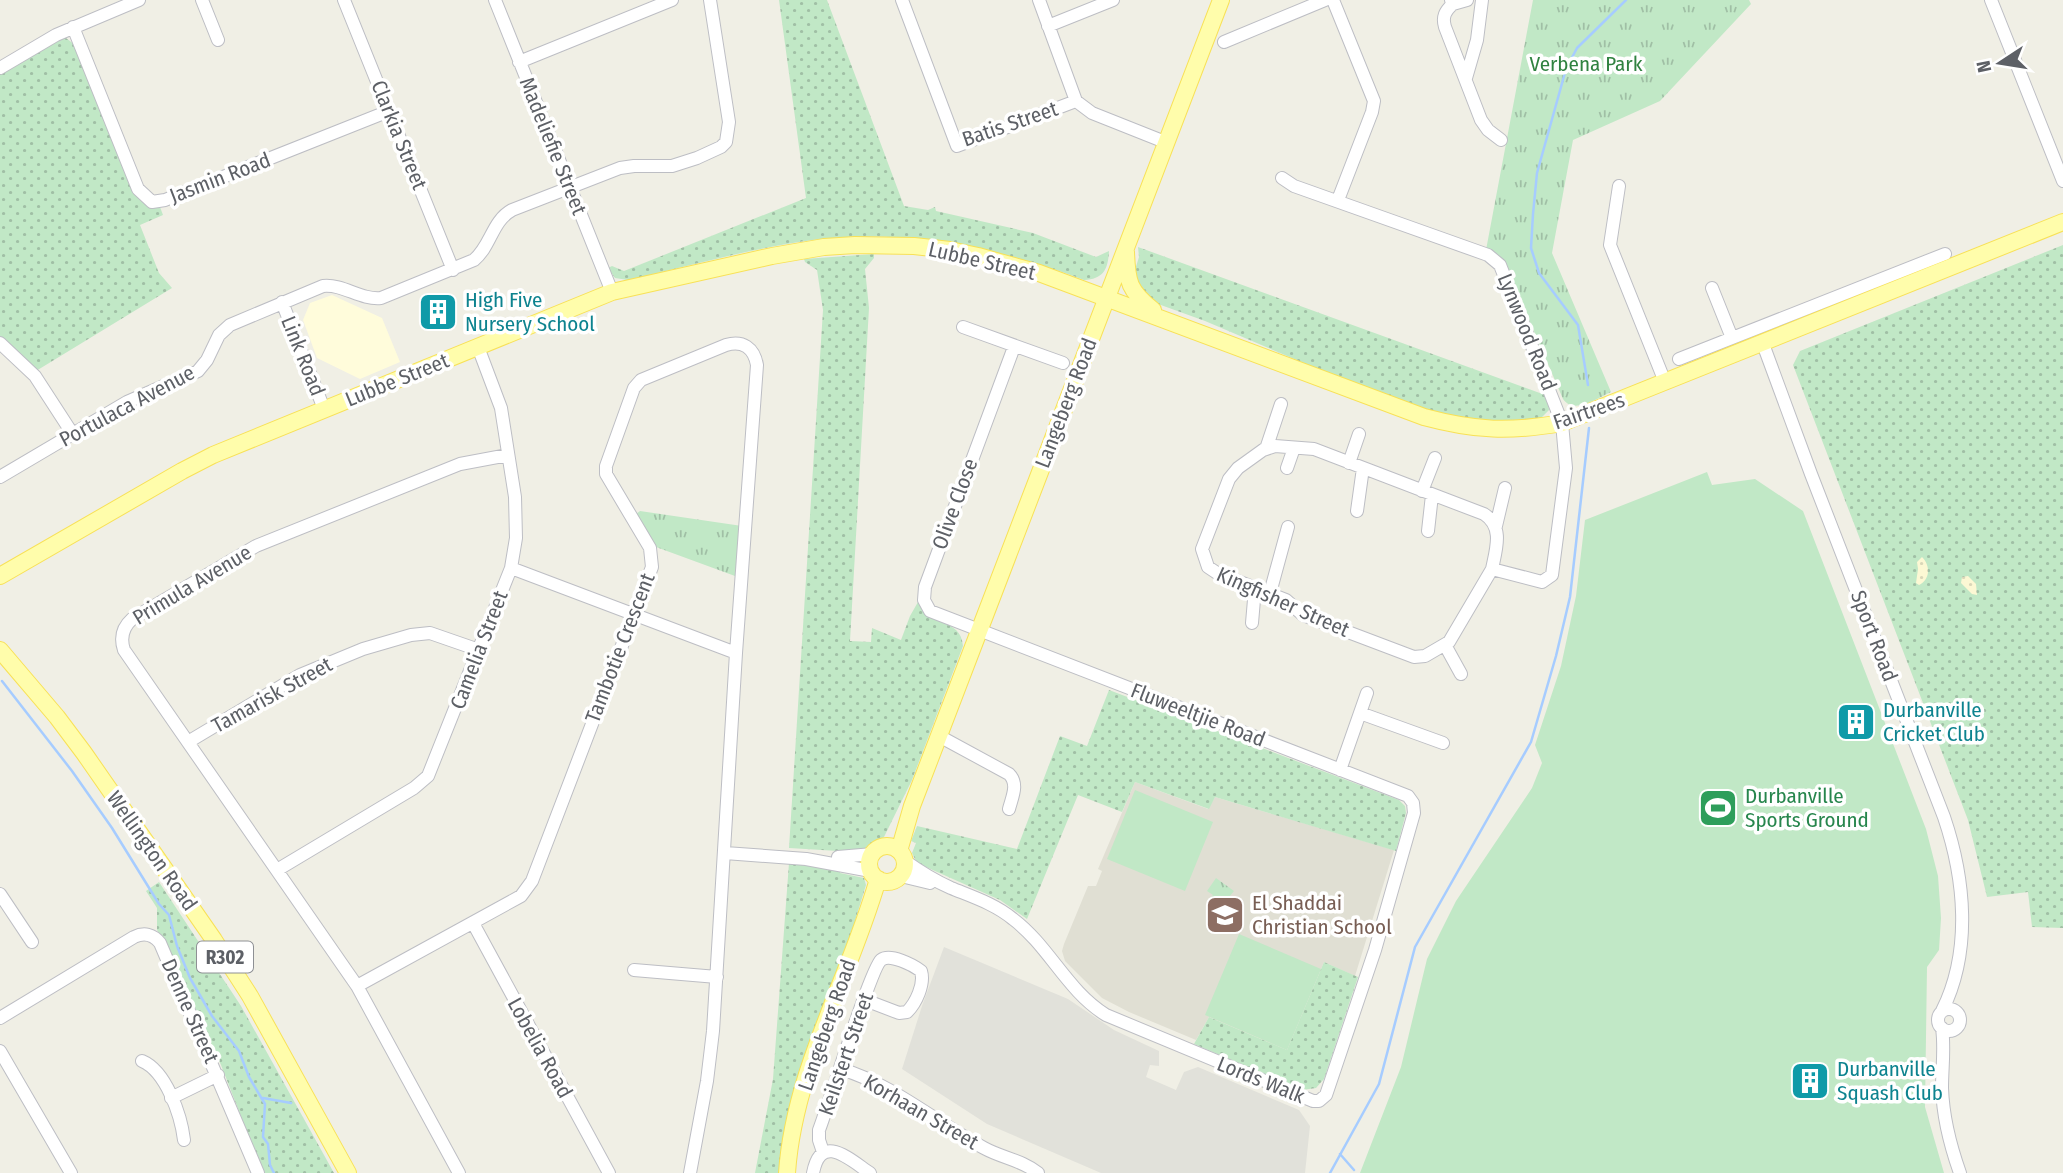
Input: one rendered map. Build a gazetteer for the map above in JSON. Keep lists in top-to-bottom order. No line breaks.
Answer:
{"streets":{"main road":["Lubbe Street","Langeberg Road","Fairtrees","Wellington Road","R302"],"street":["Batis Street","Clarkia Street","Madeliefie Street","Jasmin Road","Lynwood Road","Link Road","Portulaca Avenue","Olive Close","Primula Avenue","Kingfisher Street","Sport Road","Tambotie Crescent","Camelia Street","Tamarisk Street","Fluweeltjie Road","Denne Street","Lobelia Road","Keilstert Street","Lords Walk","Korhaan Street"]},"crossings":[["Batis Street","Langeberg Road"],["Clarkia Street","Jasmin Road"],["Clarkia Street","Portulaca Avenue"],["Madeliefie Street","Lubbe Street"],["Madeliefie Street","Portulaca Avenue"],["Lubbe Street","Link Road"],["Lubbe Street","Langeberg Road"],["Lubbe Street","Fairtrees"],["Lubbe Street","Camelia Street"],["Lynwood Road","Fairtrees"],["Link Road","Portulaca Avenue"],["Langeberg Road","Fairtrees"],["Langeberg Road","Olive Close"],["Langeberg Road","Fluweeltjie Road"],["Langeberg Road","Lords Walk"],["Fairtrees","Sport Road"],["Olive Close","Fluweeltjie Road"],["Primula Avenue","Tambotie Crescent"],["Primula Avenue","Camelia Street"],["Primula Avenue","Tamarisk Street"],["Tambotie Crescent","Lobelia Road"],["Camelia Street","Tamarisk Street"],["Fluweeltjie Road","Lords Walk"],["Keilstert Street","Korhaan Street"]],"parks":["Verbena Park"],"places":{"building":["High Five Nursery School","Durbanville Cricket Club","Durbanville Squash Club"],"sports":["Durbanville Sports Ground"],"school or university":["El Shaddai Christian School"]},"north":"left"}
